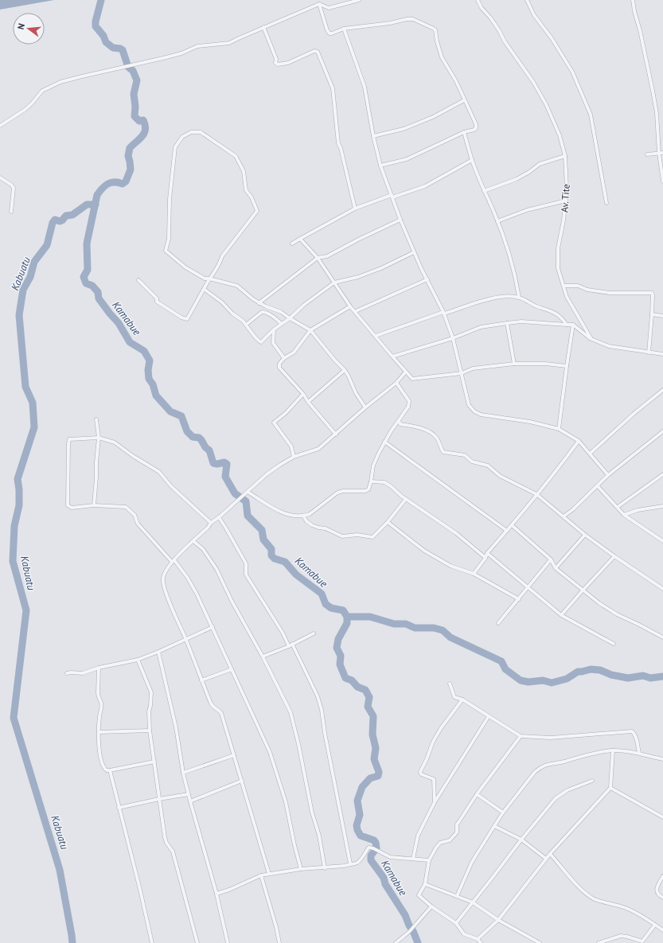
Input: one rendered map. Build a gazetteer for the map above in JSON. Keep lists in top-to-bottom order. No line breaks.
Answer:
{"streets":{"street":["Av. Tite"]},"water":["Kabuatu","Kamabue"],"north":"left"}
